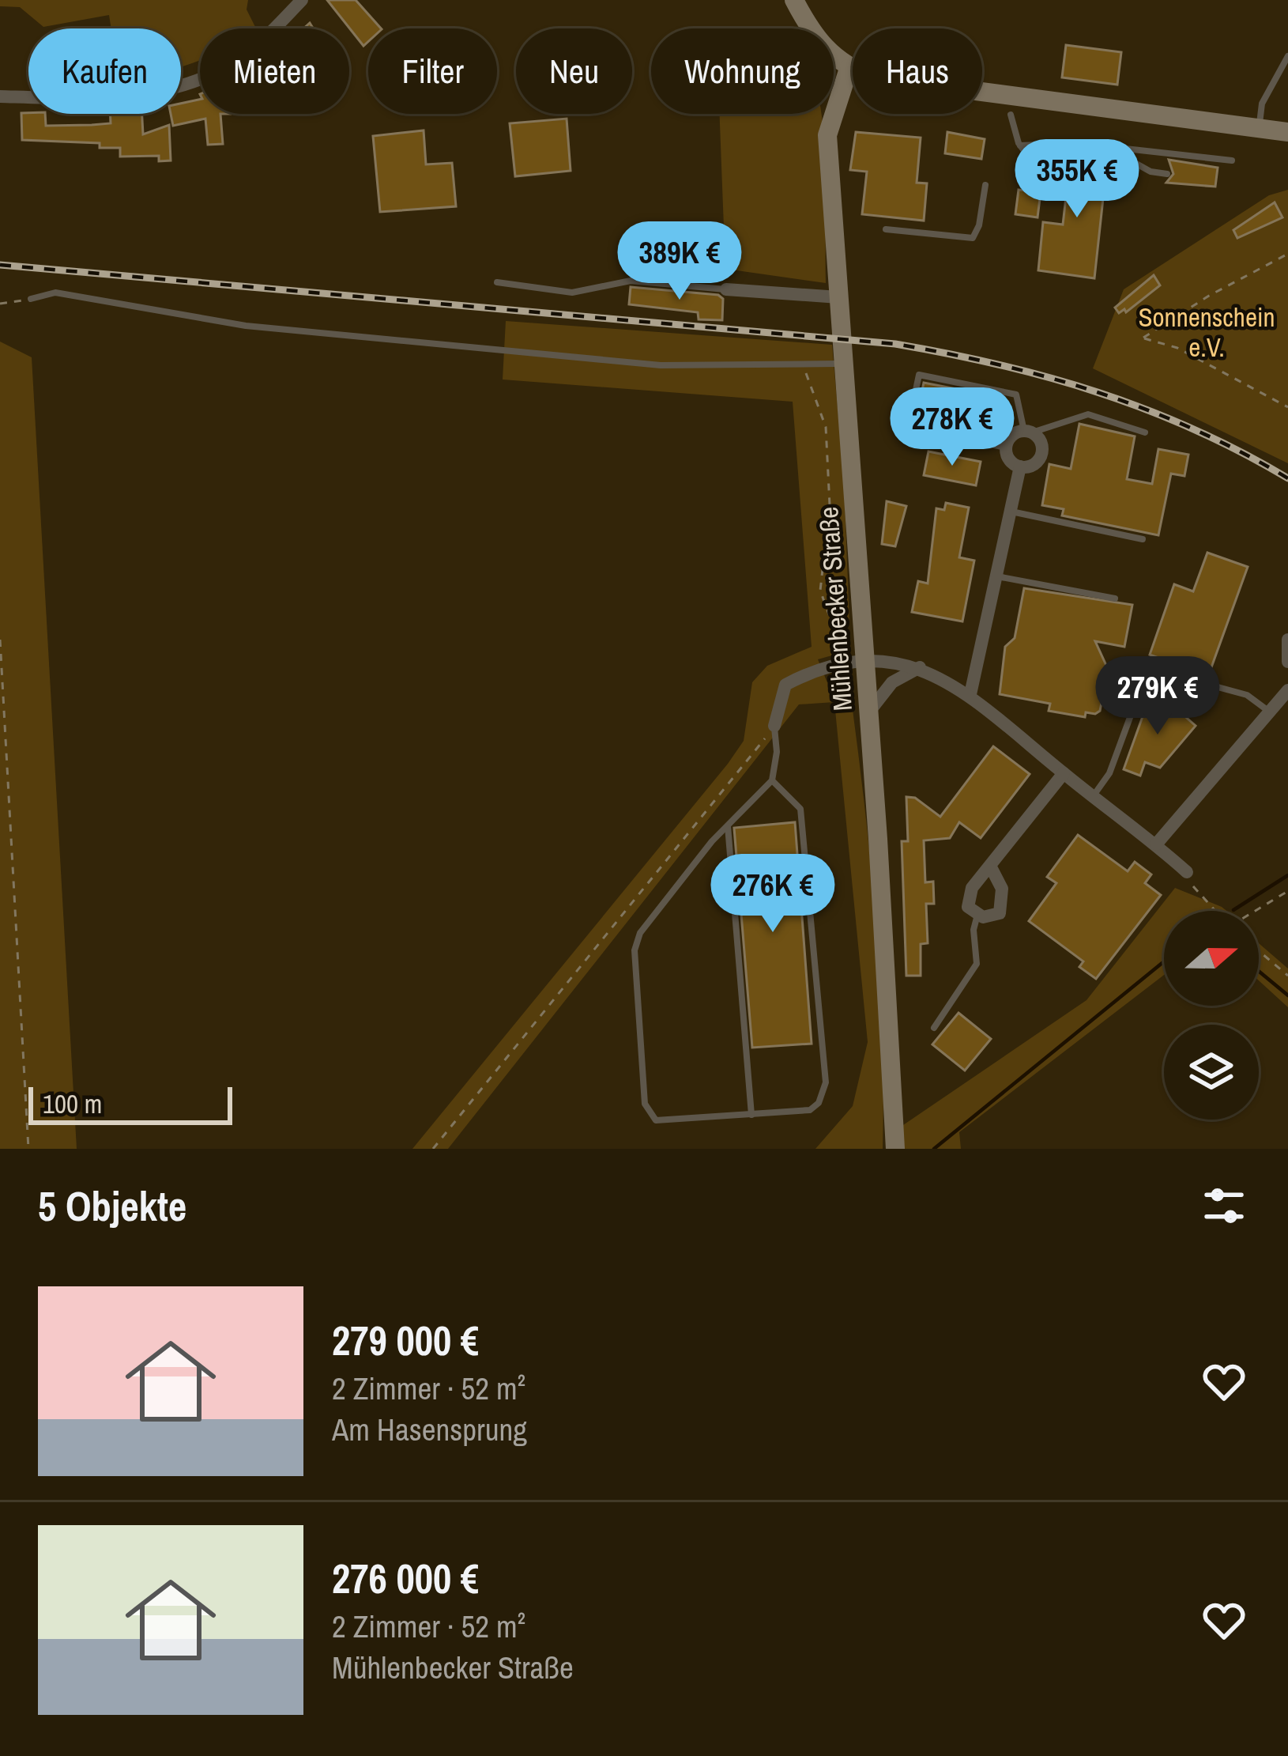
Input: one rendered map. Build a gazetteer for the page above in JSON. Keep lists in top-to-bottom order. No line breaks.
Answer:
{"streets":{"main road":["Mühlenbecker Straße"]},"parks":["Sonnenschein e.V."],"scale_bar":"100 m","north":"right","page":{"chip":["Kaufen","Mieten","Filter","Neu","Wohnung","Haus"],"price":["355K €","389K €","278K €","279K €","276K €"],"scale":"100 m","heading":"5 Objekte","list":[{"name":"279 000 €","note":"2 Zimmer · 52 m² · Am Hasensprung"},{"name":"276 000 €","note":"2 Zimmer · 52 m² · Mühlenbecker Straße"}]}}
